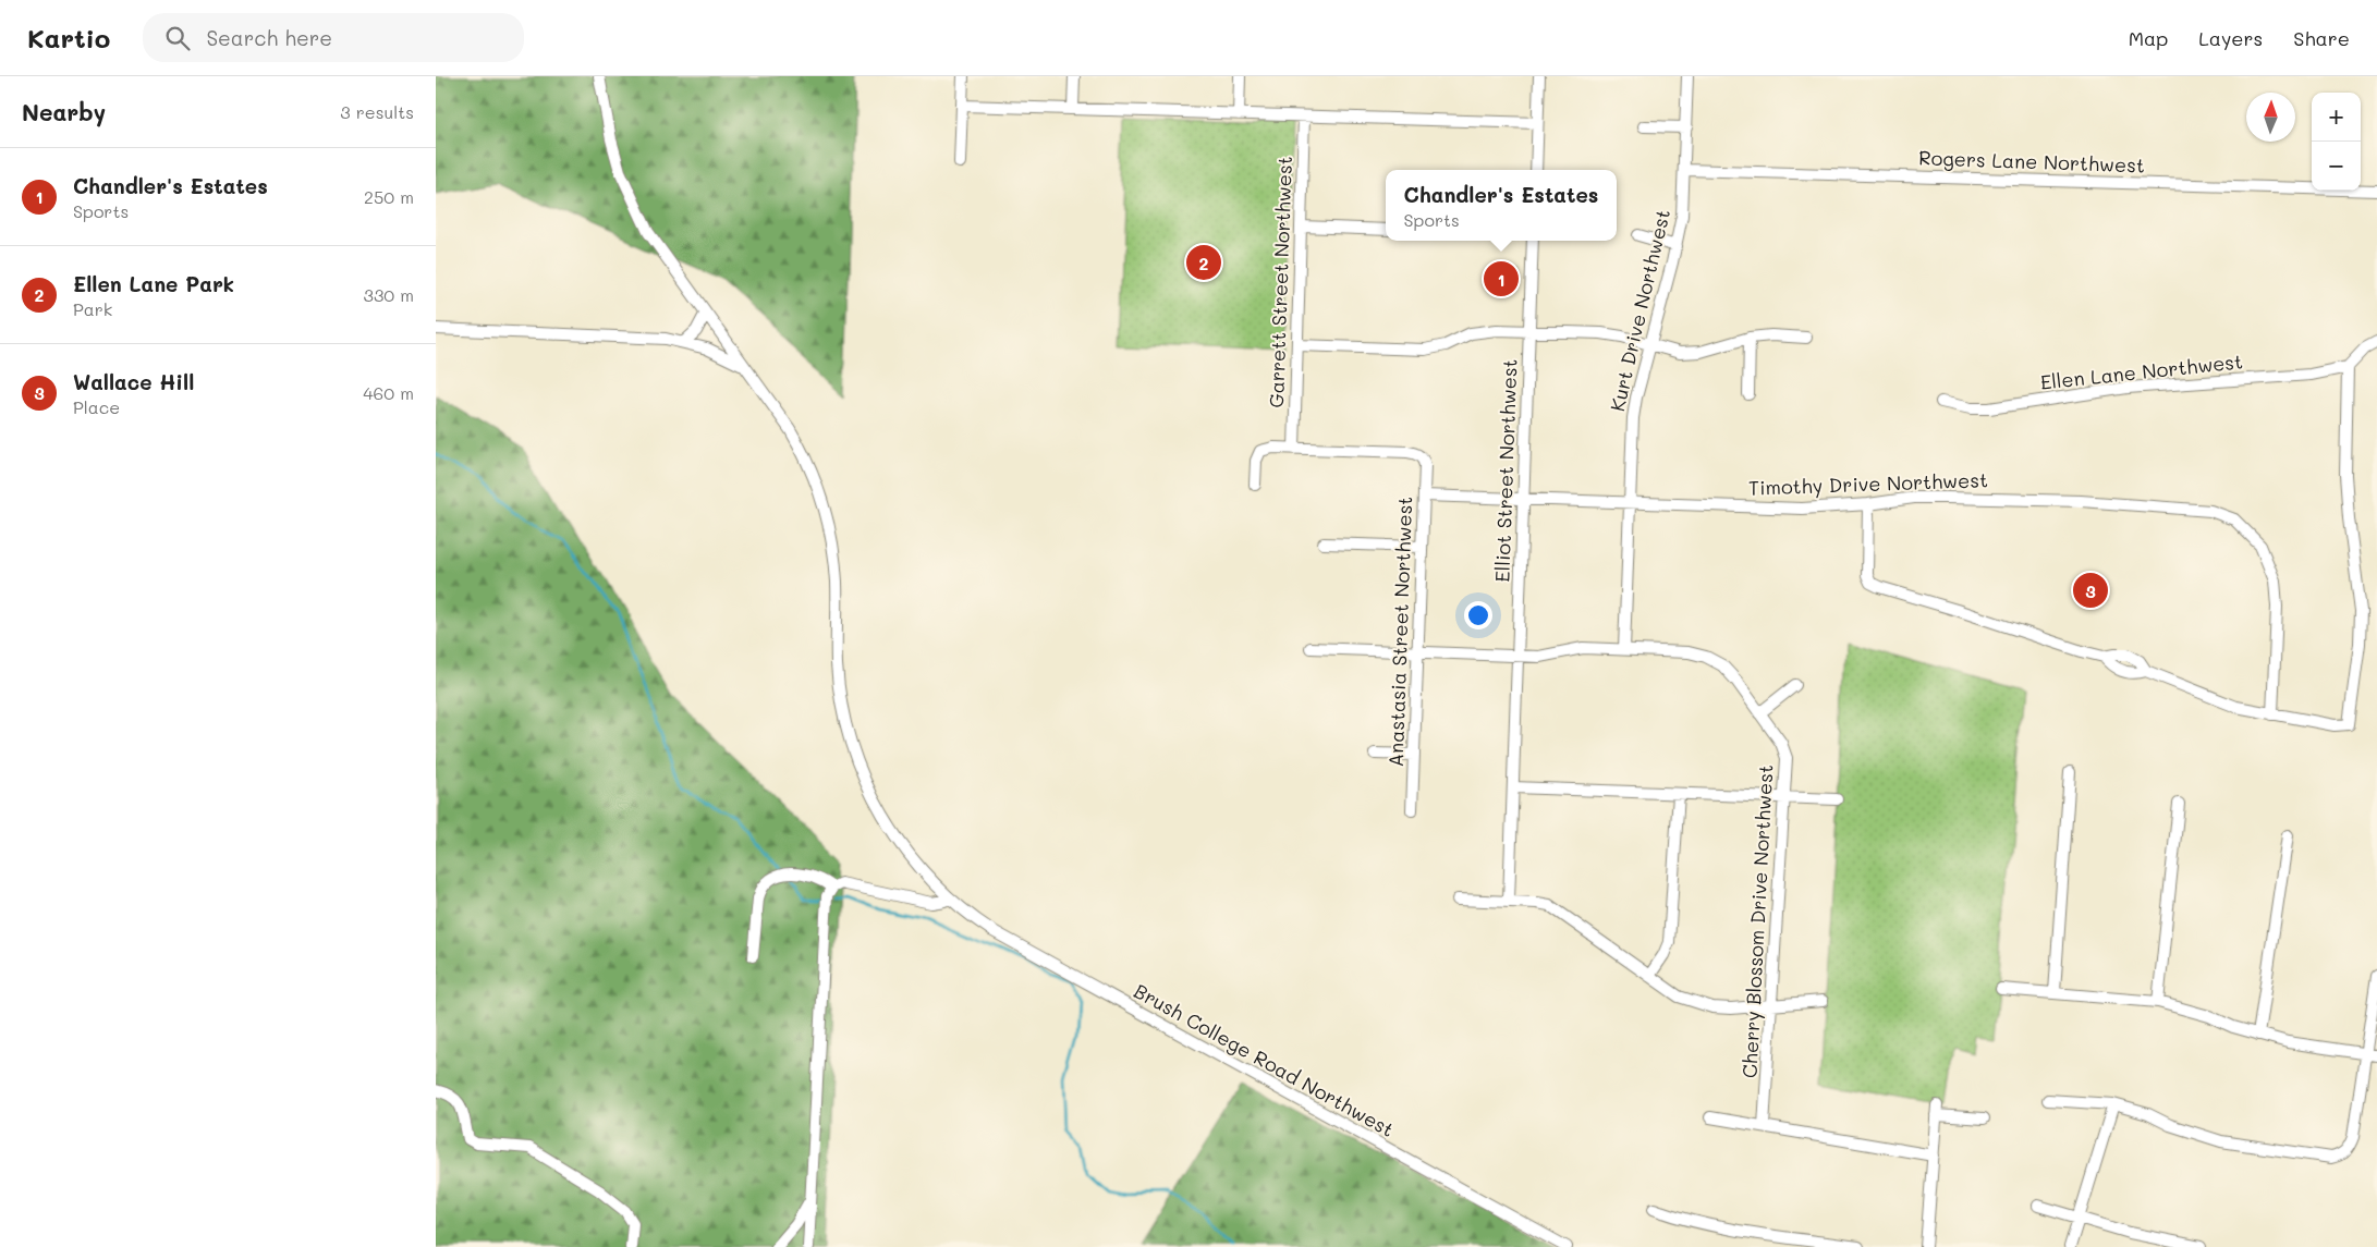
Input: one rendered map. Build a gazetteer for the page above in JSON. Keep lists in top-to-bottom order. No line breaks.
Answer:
{"streets":{"street":["Rogers Lane Northwest","Garrett Street Northwest","Kurt Drive Northwest","Ellen Lane Northwest","Elliot Street Northwest","Timothy Drive Northwest","Anastasia Street Northwest","Cherry Blossom Drive Northwest","Brush College Road Northwest"]},"crossings":[["Rogers Lane Northwest","Kurt Drive Northwest"],["Garrett Street Northwest","Anastasia Street Northwest"],["Kurt Drive Northwest","Timothy Drive Northwest"],["Kurt Drive Northwest","Cherry Blossom Drive Northwest"],["Elliot Street Northwest","Timothy Drive Northwest"],["Elliot Street Northwest","Cherry Blossom Drive Northwest"],["Timothy Drive Northwest","Anastasia Street Northwest"],["Anastasia Street Northwest","Cherry Blossom Drive Northwest"]],"north":"top","page":{"header":"Kartio","search":"Search here","nav":["Map","Layers","Share"],"heading":["Nearby","3 results"],"map_buttons":["+","−"],"list":[{"mark":"1","name":"Chandler's Estates","note":"Sports","value":"250 m"},{"mark":"2","name":"Ellen Lane Park","note":"Park","value":"330 m"},{"mark":"3","name":"Wallace Hill","note":"Place","value":"460 m"}],"popup":["Chandler's Estates","Sports"],"pins":["2","1","3"]}}
